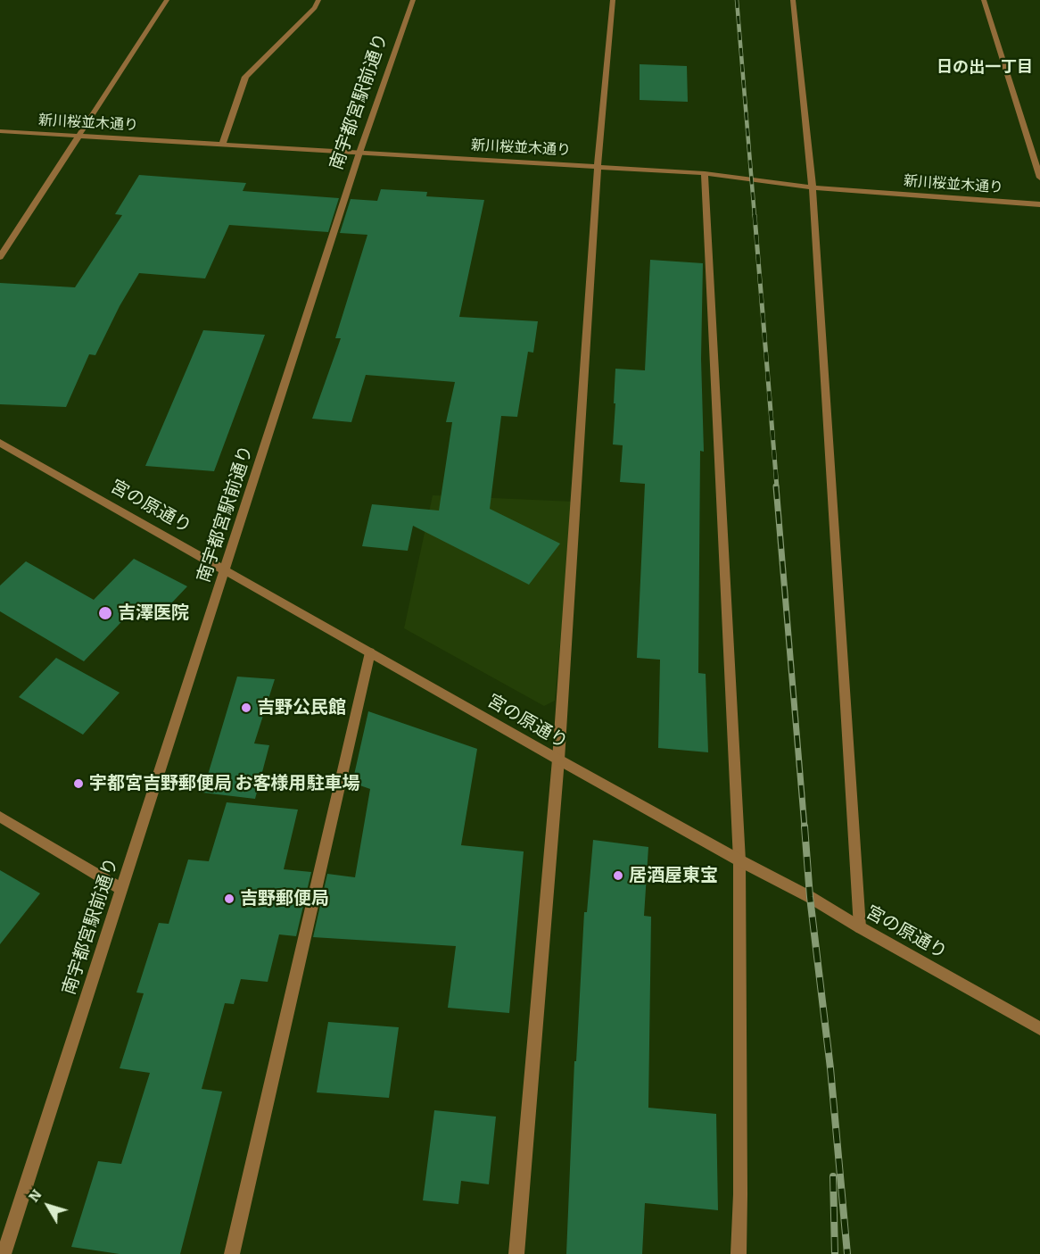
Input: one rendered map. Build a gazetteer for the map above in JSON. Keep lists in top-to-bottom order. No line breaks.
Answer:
{"streets":{"street":["南宇都宮駅前通り","新川桜並木通り","宮の原通り"]},"crossings":[["南宇都宮駅前通り","新川桜並木通り"],["南宇都宮駅前通り","宮の原通り"]],"districts":["日の出一丁目"],"places":["吉澤医院","吉野公民館","宇都宮吉野郵便局 お客様用駐車場","居酒屋東宝","吉野郵便局"],"north":"top left"}
